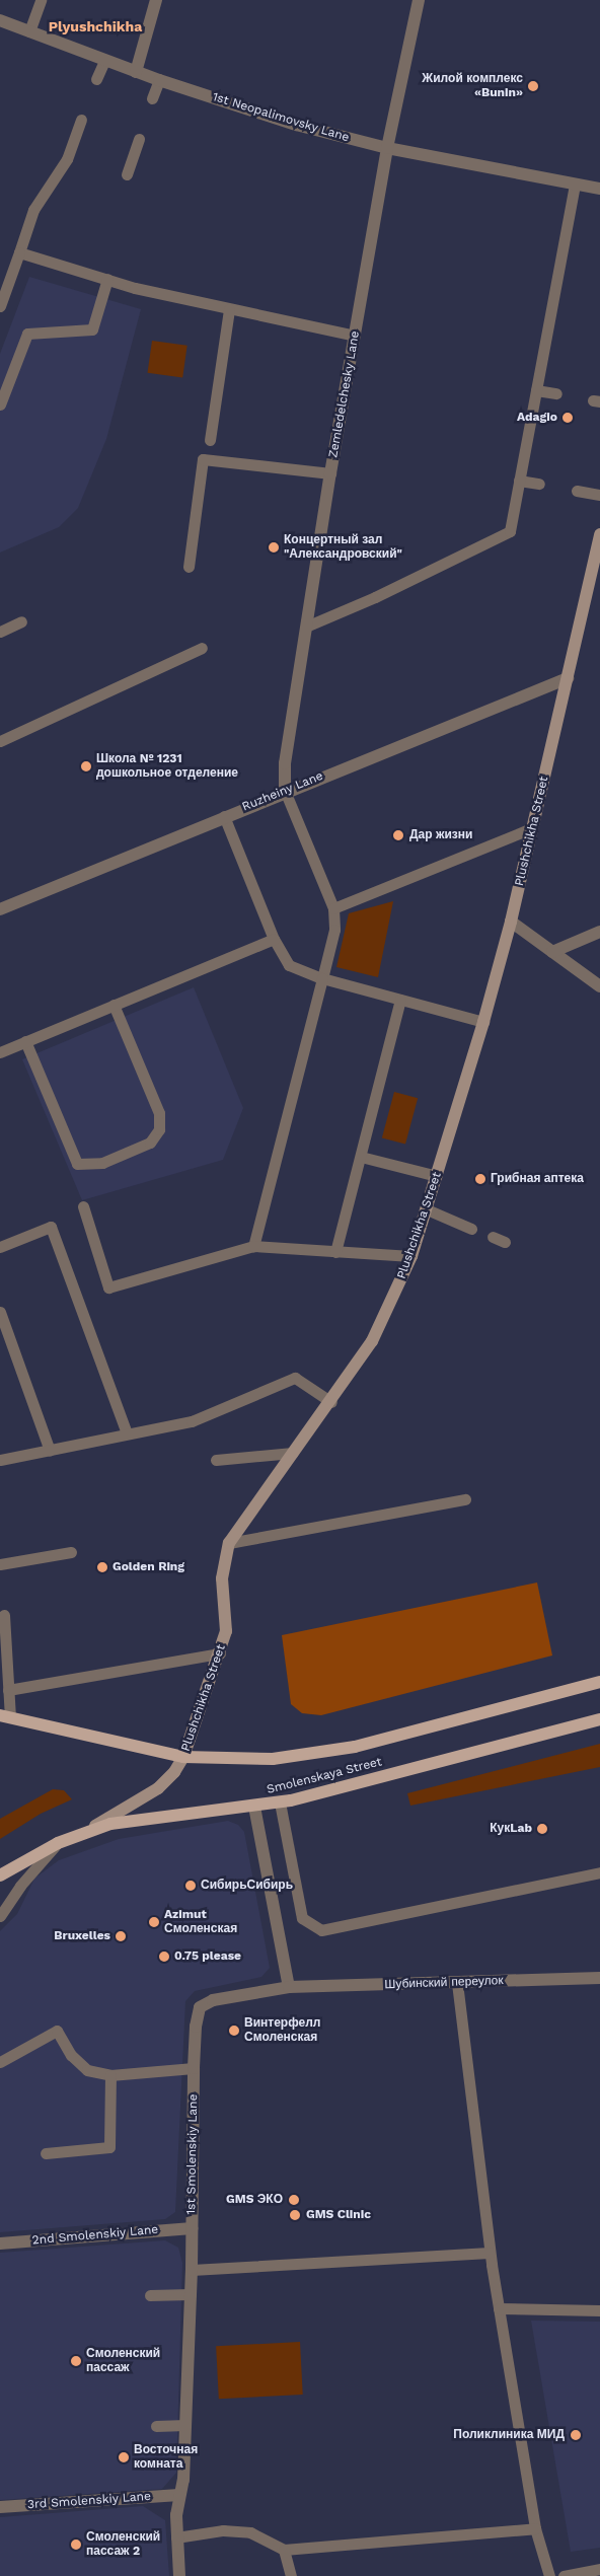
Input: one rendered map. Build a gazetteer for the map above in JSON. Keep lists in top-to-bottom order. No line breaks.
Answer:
{"streets":{"main road":["Smolenskaya Street"],"street":["1st Neopalimovsky Lane","Zemledelchesky Lane","Ruzheiny Lane","Plushchikha Street","Шубинский переулок","1st Smolenskiy Lane","2nd Smolenskiy Lane","3rd Smolenskiy Lane"]},"crossings":[["1st Neopalimovsky Lane","Zemledelchesky Lane"],["Zemledelchesky Lane","Ruzheiny Lane"],["Ruzheiny Lane","Plushchikha Street"],["Plushchikha Street","Smolenskaya Street"],["Шубинский переулок","1st Smolenskiy Lane"],["1st Smolenskiy Lane","2nd Smolenskiy Lane"],["1st Smolenskiy Lane","3rd Smolenskiy Lane"]],"districts":["Plyushchikha"],"places":["Жилой комплекс «Bunin»","Adagio","Концертный зал \"Александровский\"","Школа № 1231 дошкольное отделение","Дар жизни","Грибная аптека","Golden Ring","КукLab","СибирьСибирь","Azimut Смоленская","Bruxelles","0.75 please","Винтерфелл Смоленская","GMS ЭКО","GMS Clinic","Смоленский пассаж","Поликлиника МИД","Восточная комната","Смоленский пассаж 2"]}
